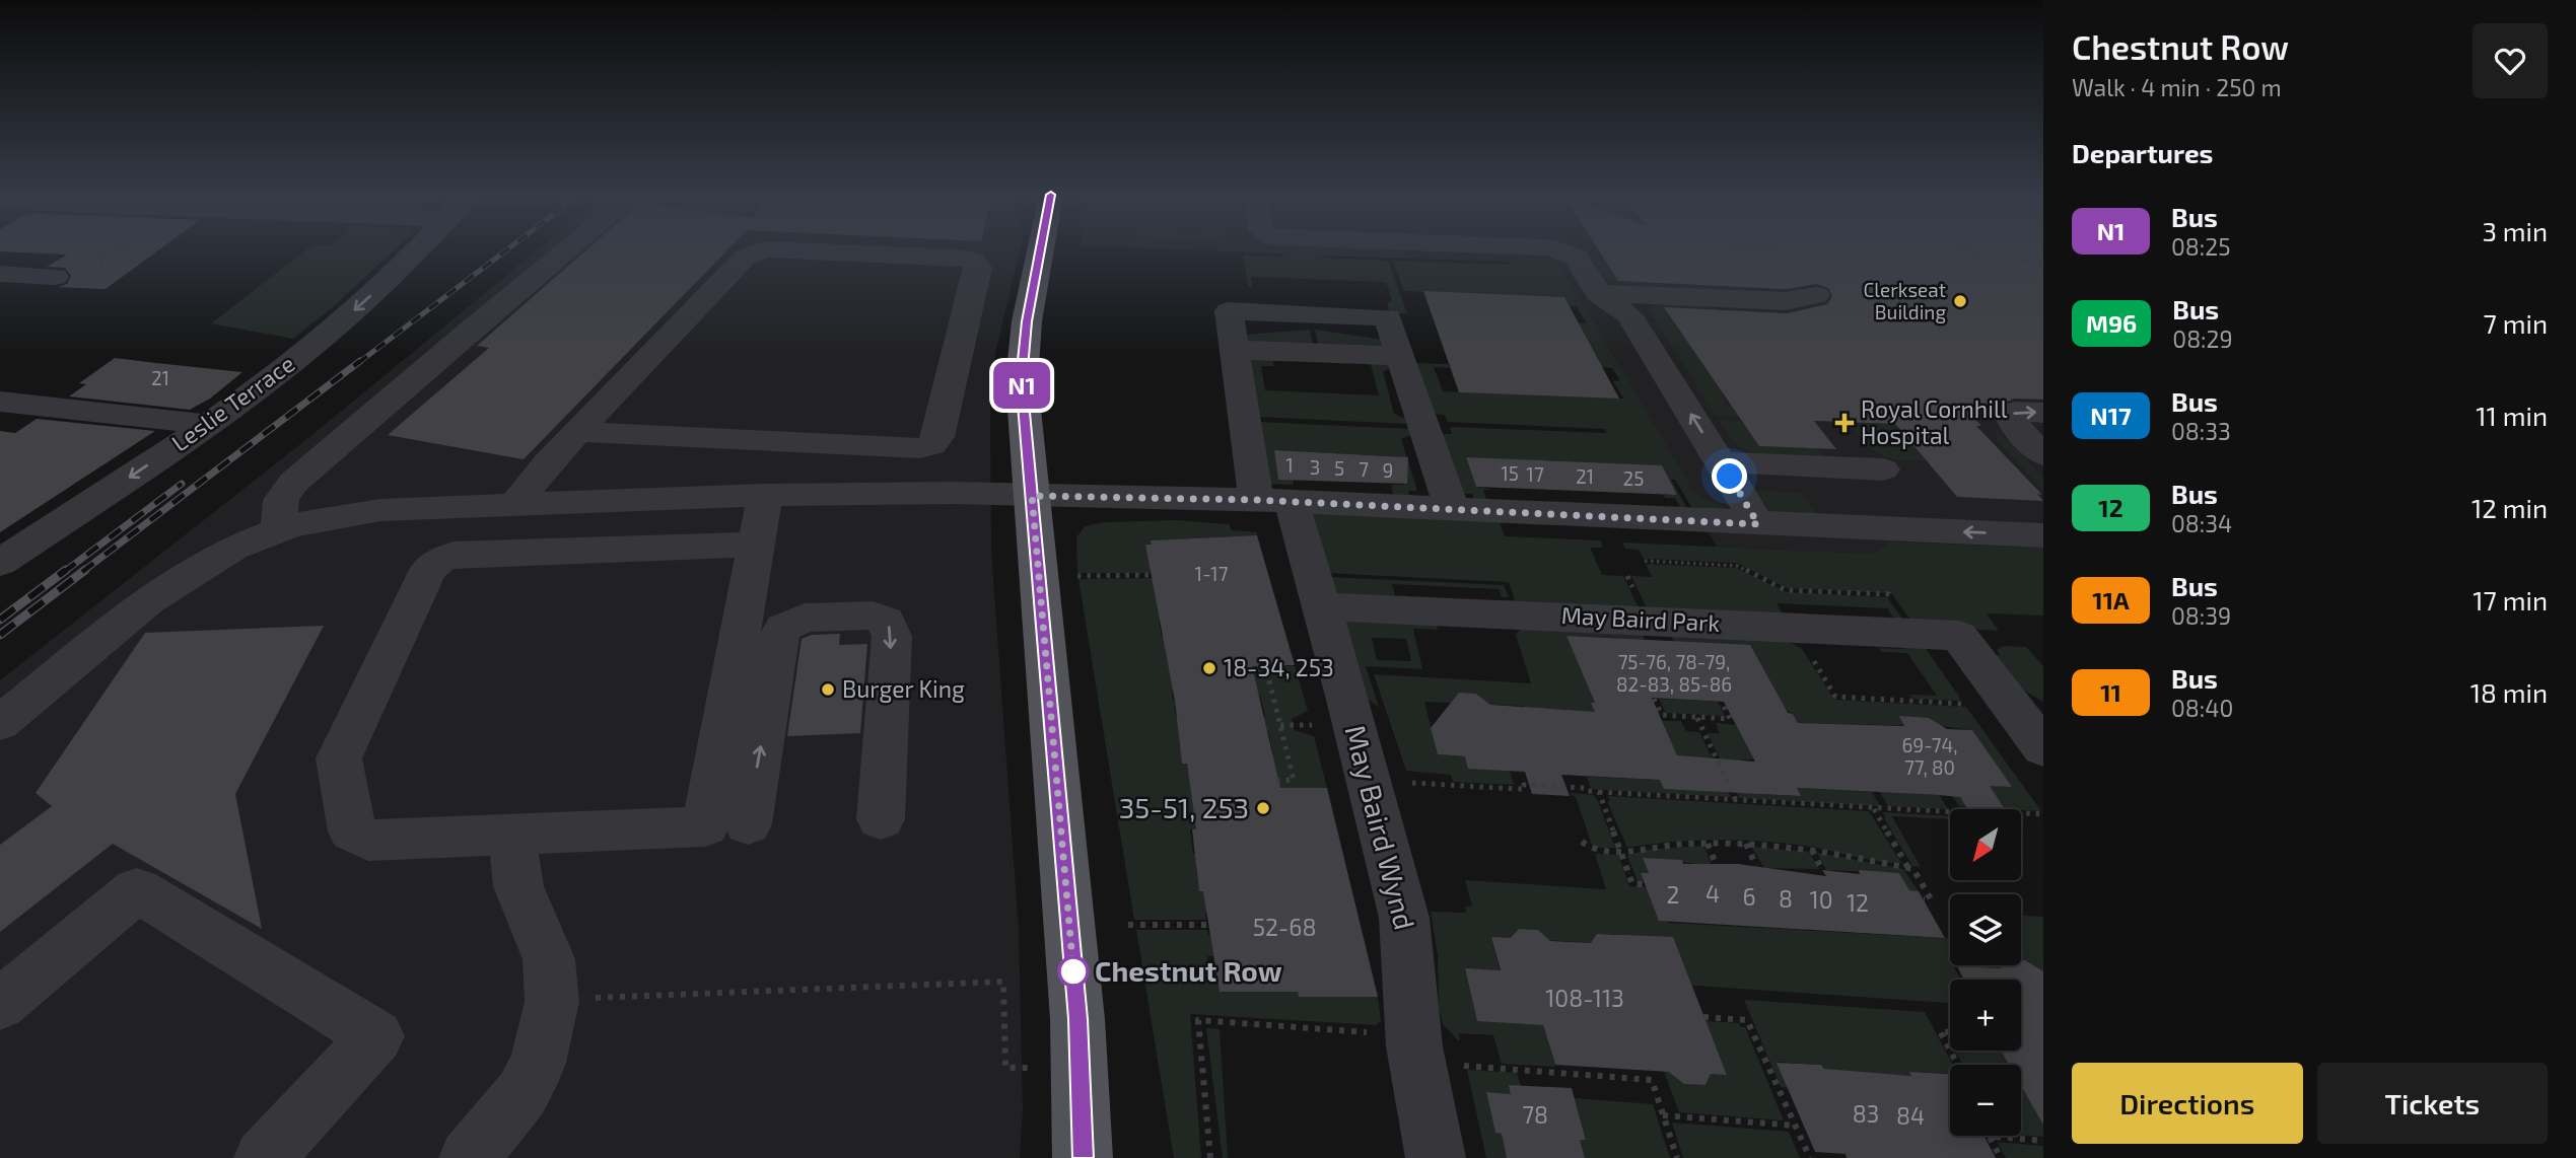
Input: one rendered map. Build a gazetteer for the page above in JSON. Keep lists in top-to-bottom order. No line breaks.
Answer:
{"streets":{"street":["Leslie Terrace","May Baird Park","May Baird Wynd"]},"crossings":[["May Baird Park","May Baird Wynd"]],"places":{"other":["Clerkseat Building","18-34, 253","Burger King","35-51, 253","Chestnut Row"],"health":["Royal Cornhill Hospital"]},"lines":["bus line N1"],"house_numbers":["21","1","3","5","7","9","15","17","21","25","1-17","75-76, 78-79, 82-83, 85-86","69-74, 77, 80","4","2","6","8","10","12","52-68","108-113","83","78","84"],"north":"bottom left","page":{"on_map":"N1","heading":[["Chestnut Row","Walk · 4 min · 250 m"],"Departures"],"list":[{"mark":"N1","name":"Bus","note":"08:25","value":"3 min"},{"mark":"M96","name":"Bus","note":"08:29","value":"7 min"},{"mark":"N17","name":"Bus","note":"08:33","value":"11 min"},{"mark":"12","name":"Bus","note":"08:34","value":"12 min"},{"mark":"11A","name":"Bus","note":"08:39","value":"17 min"},{"mark":"11","name":"Bus","note":"08:40","value":"18 min"}],"map_buttons":["+","−"],"buttons":["Directions","Tickets"]}}
